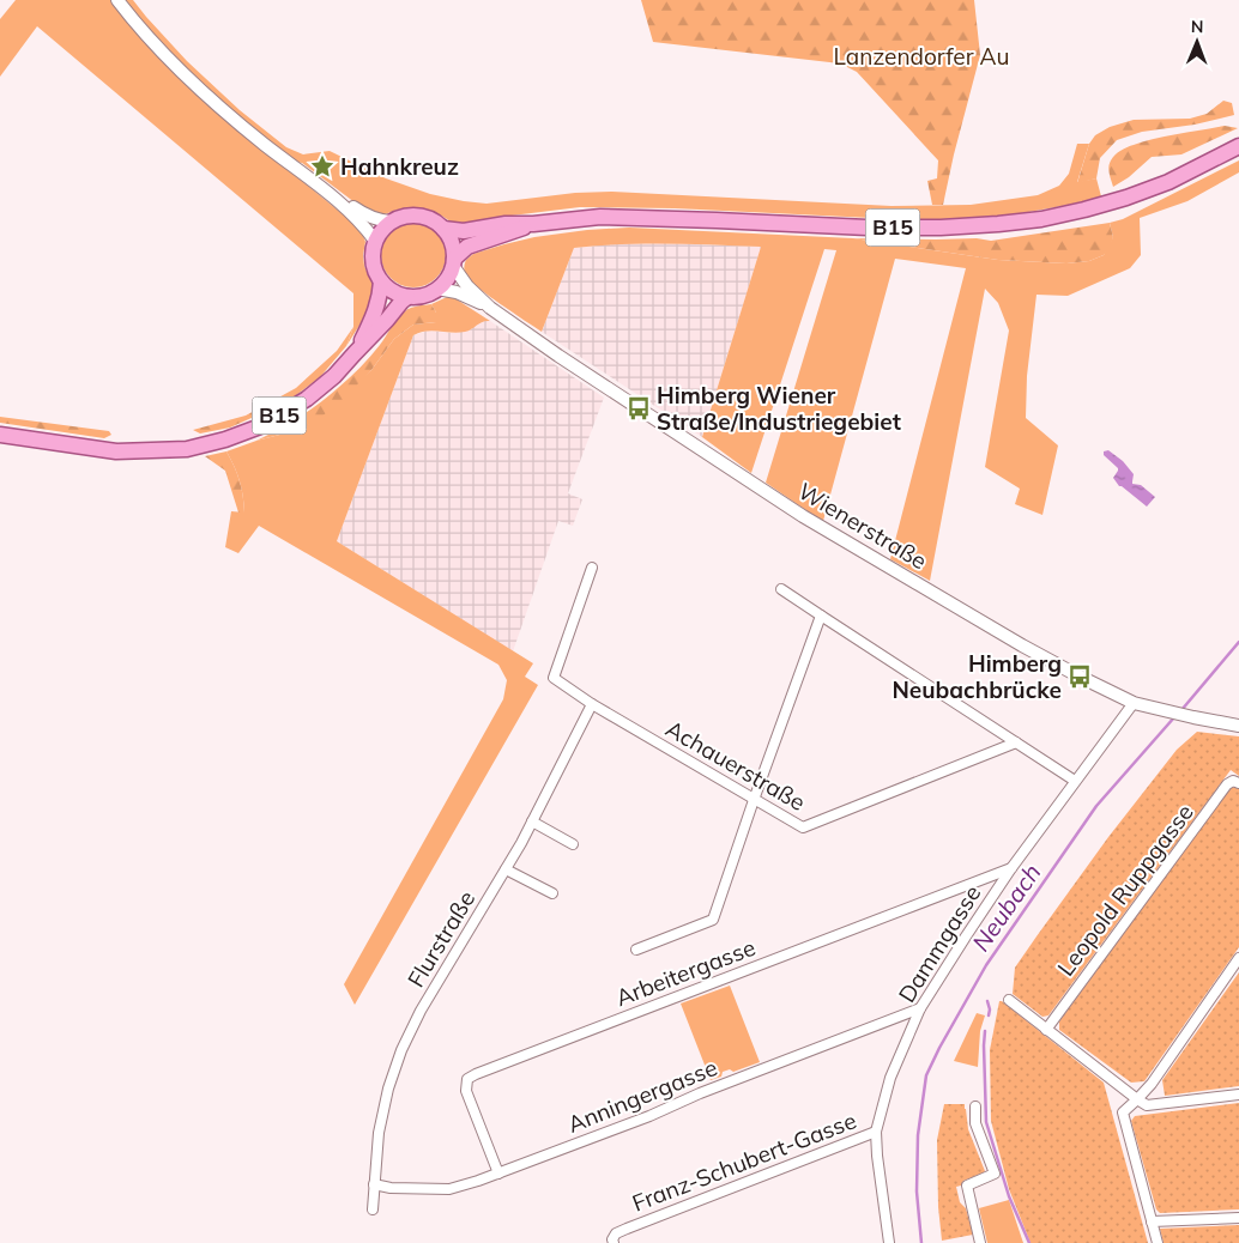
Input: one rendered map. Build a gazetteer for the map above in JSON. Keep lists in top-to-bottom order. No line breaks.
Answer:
{"streets":{"main road":["B15"],"street":["Wienerstraße","Achauerstraße","Leopold Ruppgasse","Flurstraße","Dammgasse","Arbeitergasse","Anningergasse","Franz-Schubert-Gasse"]},"crossings":[["B15","Wienerstraße"],["Wienerstraße","Dammgasse"],["Achauerstraße","Flurstraße"],["Flurstraße","Anningergasse"],["Dammgasse","Arbeitergasse"],["Dammgasse","Anningergasse"],["Dammgasse","Franz-Schubert-Gasse"],["Arbeitergasse","Anningergasse"]],"water":["Neubach"],"parks":["Lanzendorfer Au"],"places":{"place":["Hahnkreuz"],"bus stop":["Himberg Wiener Straße/Industriegebiet","Himberg Neubachbrücke"]},"north":"top"}
